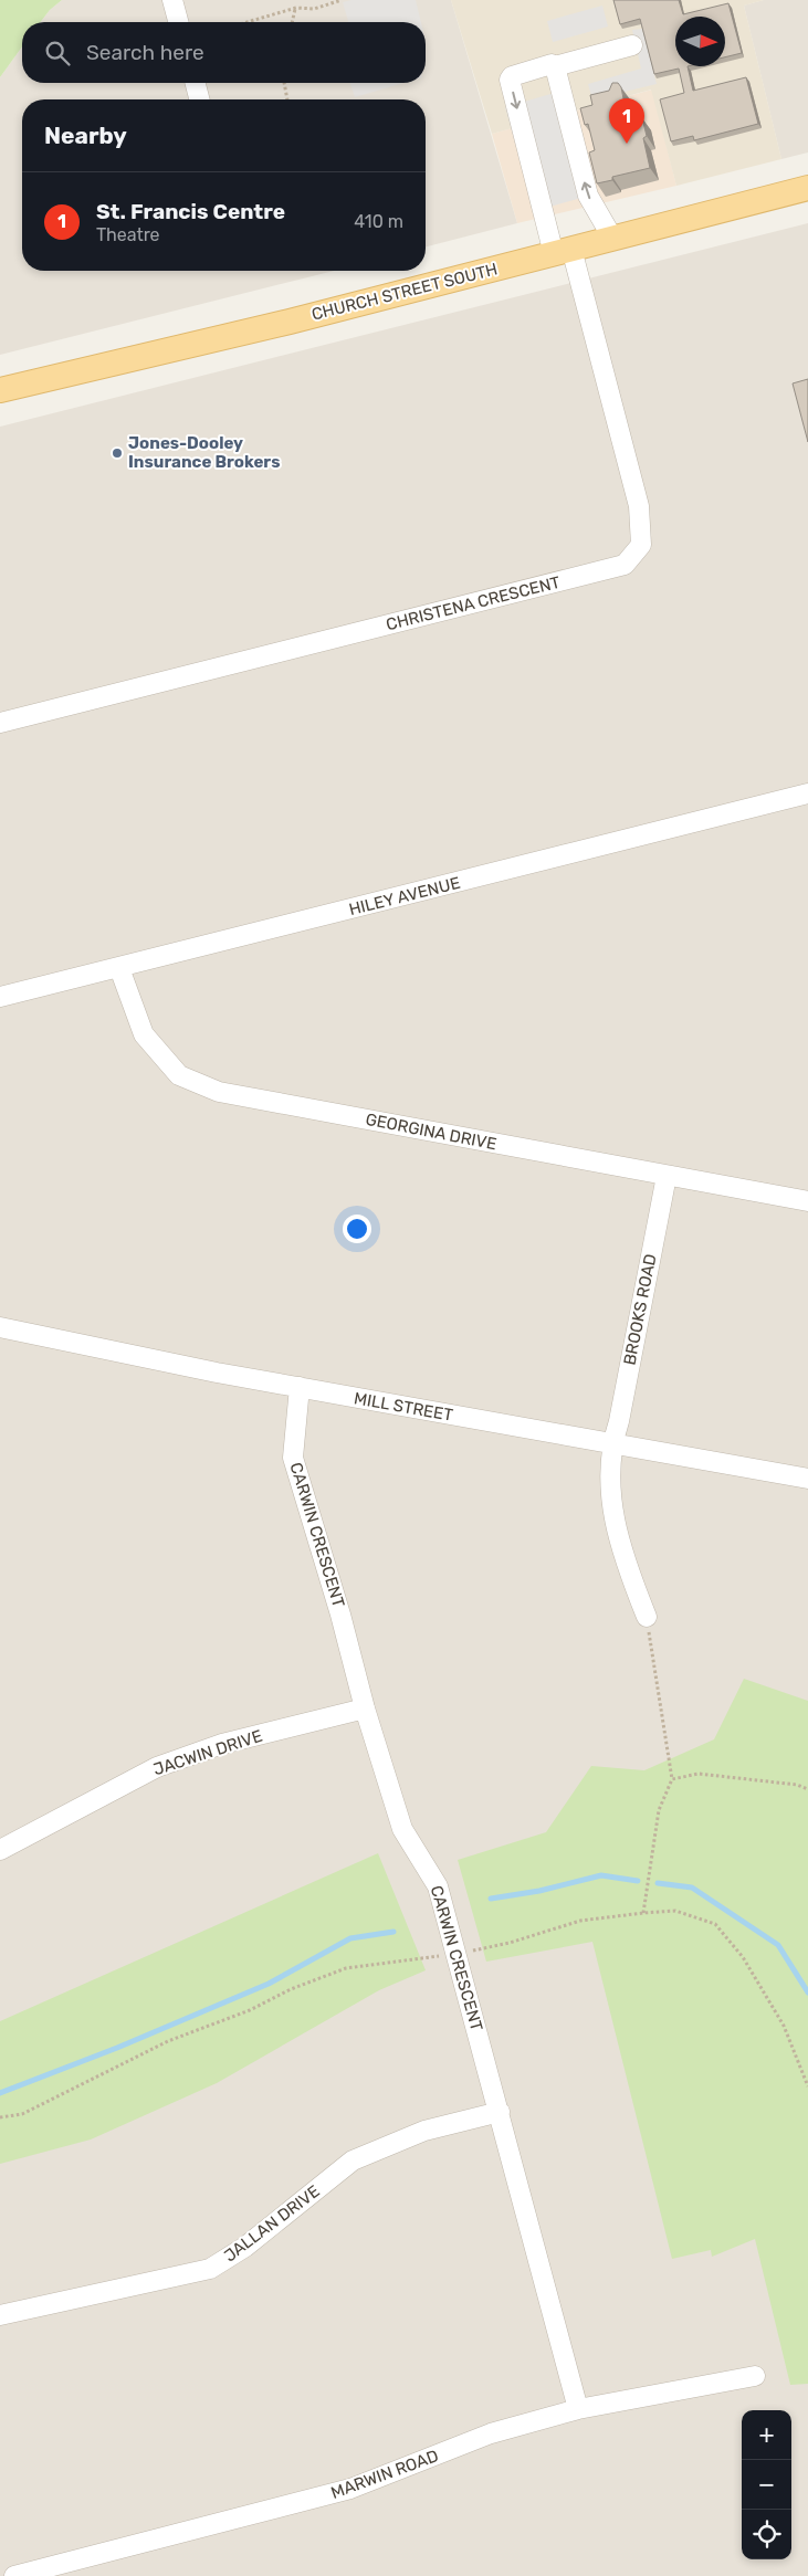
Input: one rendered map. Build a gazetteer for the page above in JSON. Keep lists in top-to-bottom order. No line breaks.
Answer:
{"streets":{"main road":["CHURCH STREET SOUTH"],"street":["CHRISTENA CRESCENT","HILEY AVENUE","GEORGINA DRIVE","BROOKS ROAD","MILL STREET","CARWIN CRESCENT","JACWIN DRIVE","JALLAN DRIVE","MARWIN ROAD"]},"crossings":[["CHURCH STREET SOUTH","CHRISTENA CRESCENT"],["HILEY AVENUE","GEORGINA DRIVE"],["GEORGINA DRIVE","BROOKS ROAD"],["BROOKS ROAD","MILL STREET"],["MILL STREET","CARWIN CRESCENT"],["CARWIN CRESCENT","JACWIN DRIVE"],["CARWIN CRESCENT","JALLAN DRIVE"],["CARWIN CRESCENT","MARWIN ROAD"]],"places":["Jones-Dooley Insurance Brokers"],"north":"right","page":{"search":"Search here","pins":"1","heading":"Nearby","list":[{"mark":"1","name":"St. Francis Centre","note":"Theatre","value":"410 m"}],"map_buttons":["+","−"]}}
